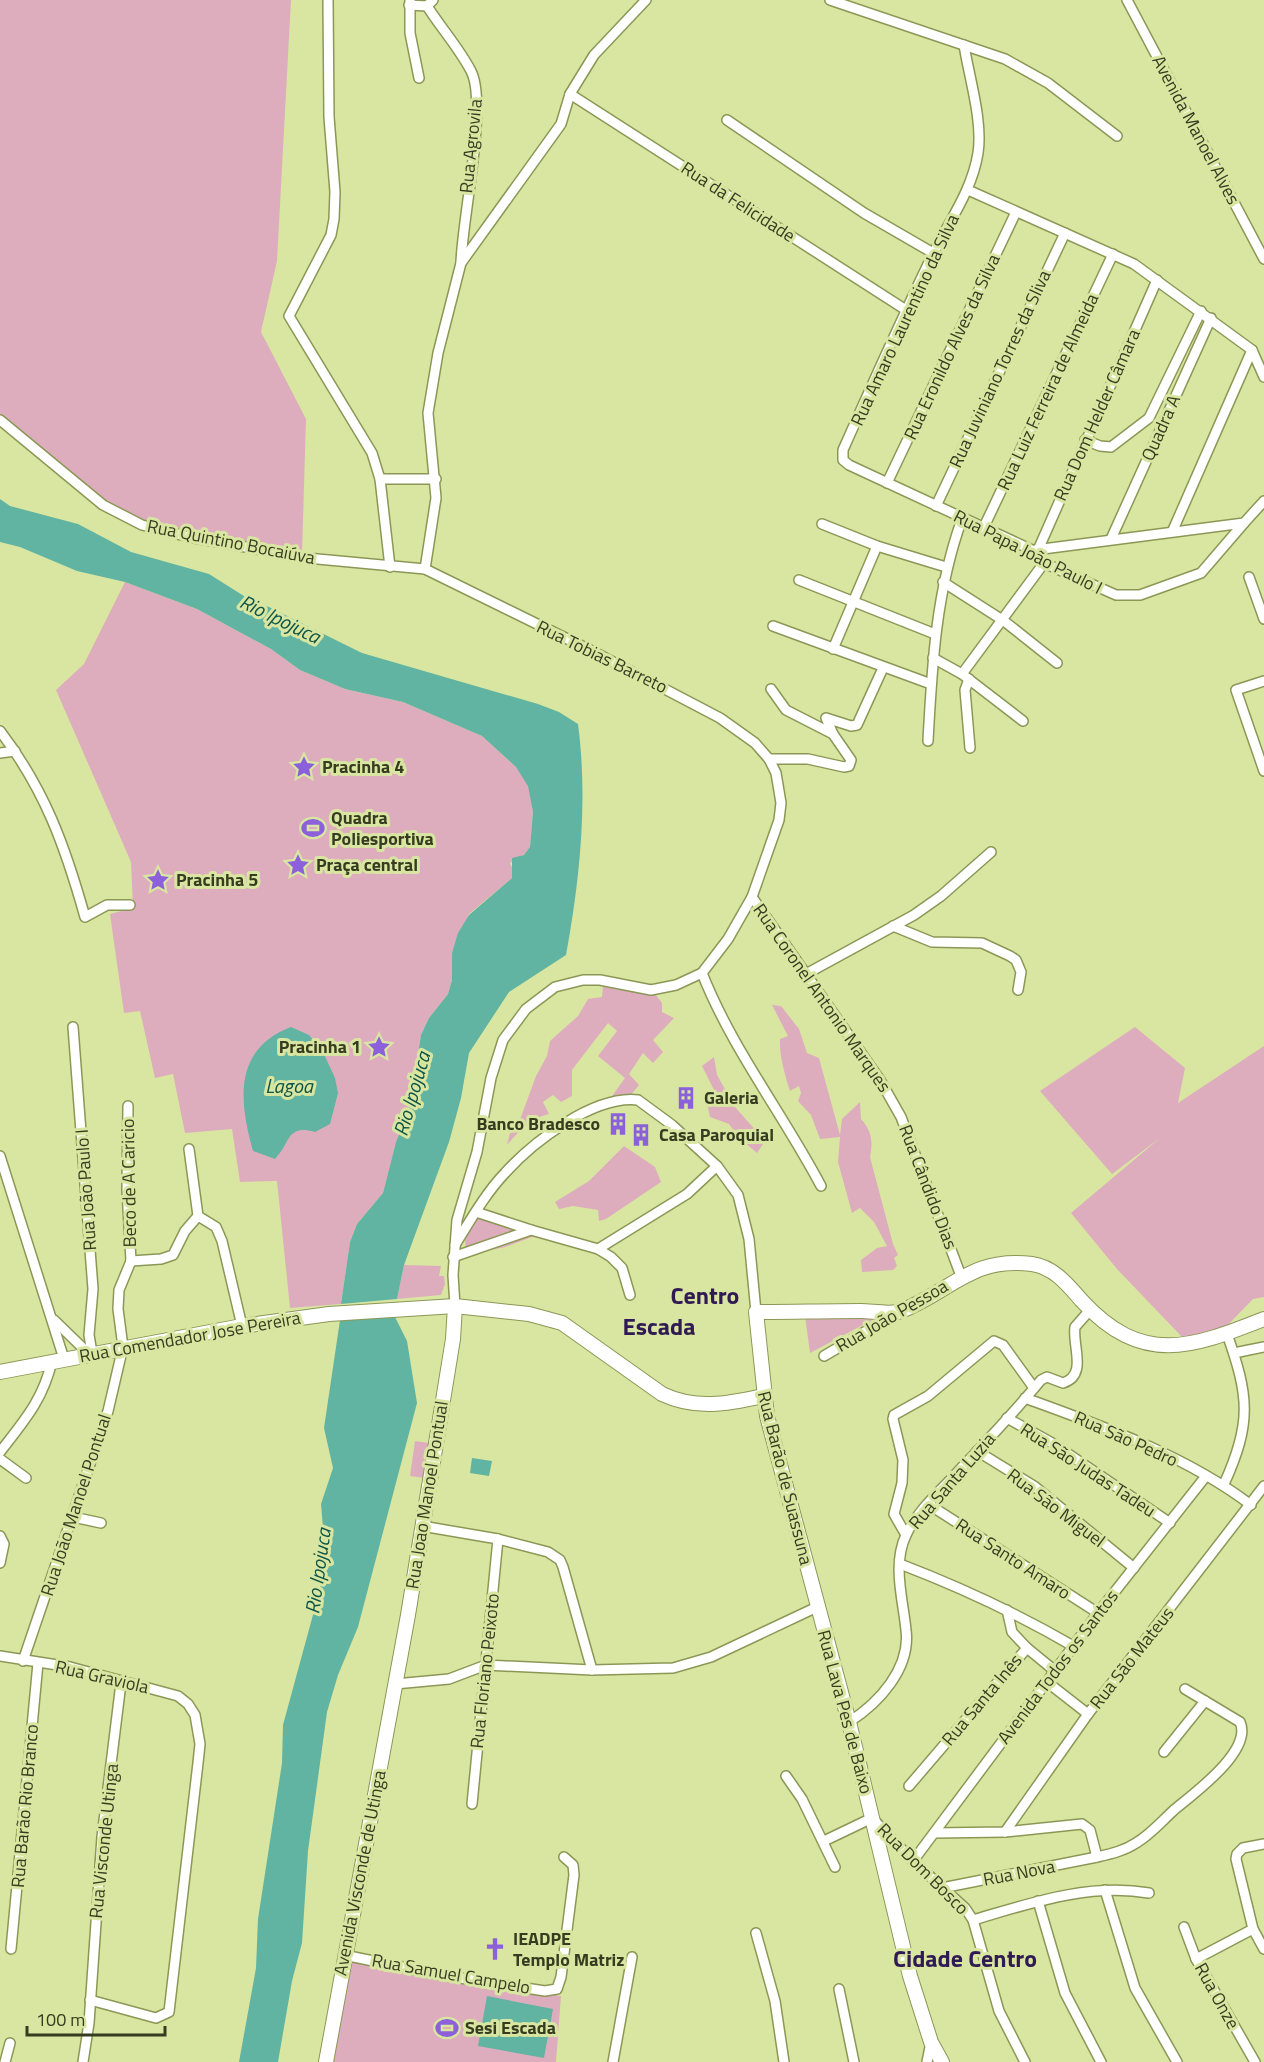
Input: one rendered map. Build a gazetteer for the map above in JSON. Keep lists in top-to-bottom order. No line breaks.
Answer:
{"streets":{"street":["Avenida Manoel Alves","Rua Agrovila","Rua da Felicidade","Rua Amaro Laurentino da Silva","Rua Eronildo Alves da Silva","Rua Juviniano Torres da Sliva","Rua Luiz Ferreira de Almeida","Rua Dom Helder Câmara","Quadra A","Rua Quintino Bocaiúva","Rua Papa João Paulo I","Rua Tobias Barreto","Rua Coronel Antonio Marques","Beco de A Caricio","Rua Cândido Dias","Rua João Paulo I","Rua João Pessoa","Rua Comendador Jose Pereira","Rua São Pedro","Rua São Judas Tadeu","Rua Barão de Suassuna","Rua Santa Luzia","Rua Joao Manoel Pontual","Rua João Manoel Pontual","Rua São Miguel","Rua Santo Amaro","Rua São Mateus","Avenida Todos os Santos","Rua Floriano Peixoto","Rua Graviola","Rua Santa Inês","Rua Lava Pes de Baixo","Rua Barão Rio Branco","Rua Visconde Utinga","Rua Dom Bosco","Avenida Visconde de Utinga","Rua Nova","Rua Samuel Campelo","Rua Onze"]},"crossings":[["Rua da Felicidade","Rua Amaro Laurentino da Silva"],["Rua Amaro Laurentino da Silva","Rua Papa João Paulo I"],["Rua Eronildo Alves da Silva","Rua Papa João Paulo I"],["Rua Juviniano Torres da Sliva","Rua Papa João Paulo I"],["Rua Luiz Ferreira de Almeida","Rua Papa João Paulo I"],["Rua Dom Helder Câmara","Rua Papa João Paulo I"],["Rua Quintino Bocaiúva","Rua Tobias Barreto"],["Rua Coronel Antonio Marques","Rua Cândido Dias"],["Rua Cândido Dias","Rua João Pessoa"],["Rua João Paulo I","Rua Comendador Jose Pereira"],["Rua Comendador Jose Pereira","Rua Barão de Suassuna"],["Rua Comendador Jose Pereira","Rua Joao Manoel Pontual"],["Rua Comendador Jose Pereira","Rua João Manoel Pontual"],["Rua São Pedro","Rua Santa Luzia"],["Rua São Pedro","Rua São Mateus"],["Rua São Pedro","Avenida Todos os Santos"],["Rua São Judas Tadeu","Rua Santa Luzia"],["Rua São Judas Tadeu","Avenida Todos os Santos"],["Rua Barão de Suassuna","Rua Lava Pes de Baixo"],["Rua Santa Luzia","Rua São Miguel"],["Rua Santa Luzia","Rua Santo Amaro"],["Rua Santa Luzia","Rua Lava Pes de Baixo"],["Rua Joao Manoel Pontual","Avenida Visconde de Utinga"],["Rua João Manoel Pontual","Rua Graviola"],["Rua São Miguel","Avenida Todos os Santos"],["Rua Santo Amaro","Avenida Todos os Santos"],["Avenida Todos os Santos","Rua Dom Bosco"],["Rua Graviola","Rua Barão Rio Branco"],["Rua Graviola","Rua Visconde Utinga"],["Rua Lava Pes de Baixo","Rua Dom Bosco"],["Rua Dom Bosco","Rua Nova"],["Avenida Visconde de Utinga","Rua Samuel Campelo"]],"districts":["Centro","Escada","Cidade Centro"],"water":["Rio Ipojuca","Lagoa"],"places":{"place":["Pracinha 4","Praça central","Pracinha 5","Pracinha 1"],"sports":["Quadra Poliesportiva","Sesi Escada"],"building":["Galeria","Banco Bradesco","Casa Paroquial"],"church":["IEADPE Templo Matriz"]},"scale_bar":"100 m"}
